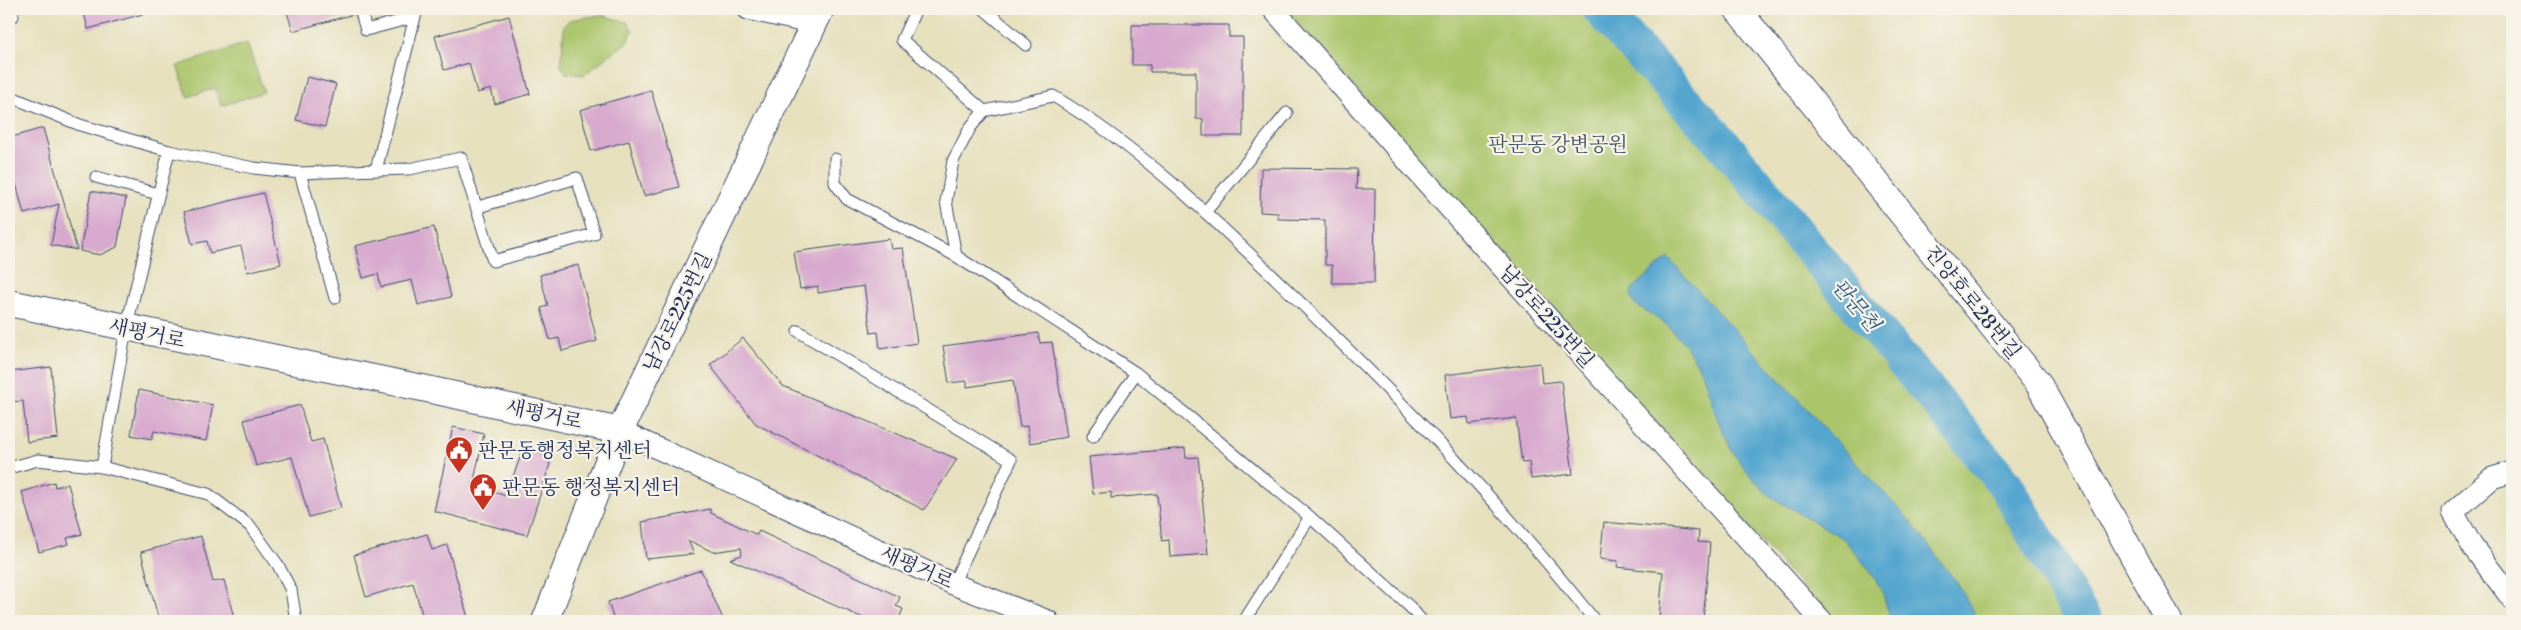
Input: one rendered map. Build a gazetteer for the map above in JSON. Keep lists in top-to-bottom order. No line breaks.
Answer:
{"streets":{"street":["진양호로28번길","남강로225번길","새평거로"]},"crossings":[["남강로225번길","새평거로"]],"water":["판문천"],"parks":["판문동 강변공원"],"places":{"public building":["판문동행정복지센터","판문동 행정복지센터"]}}
